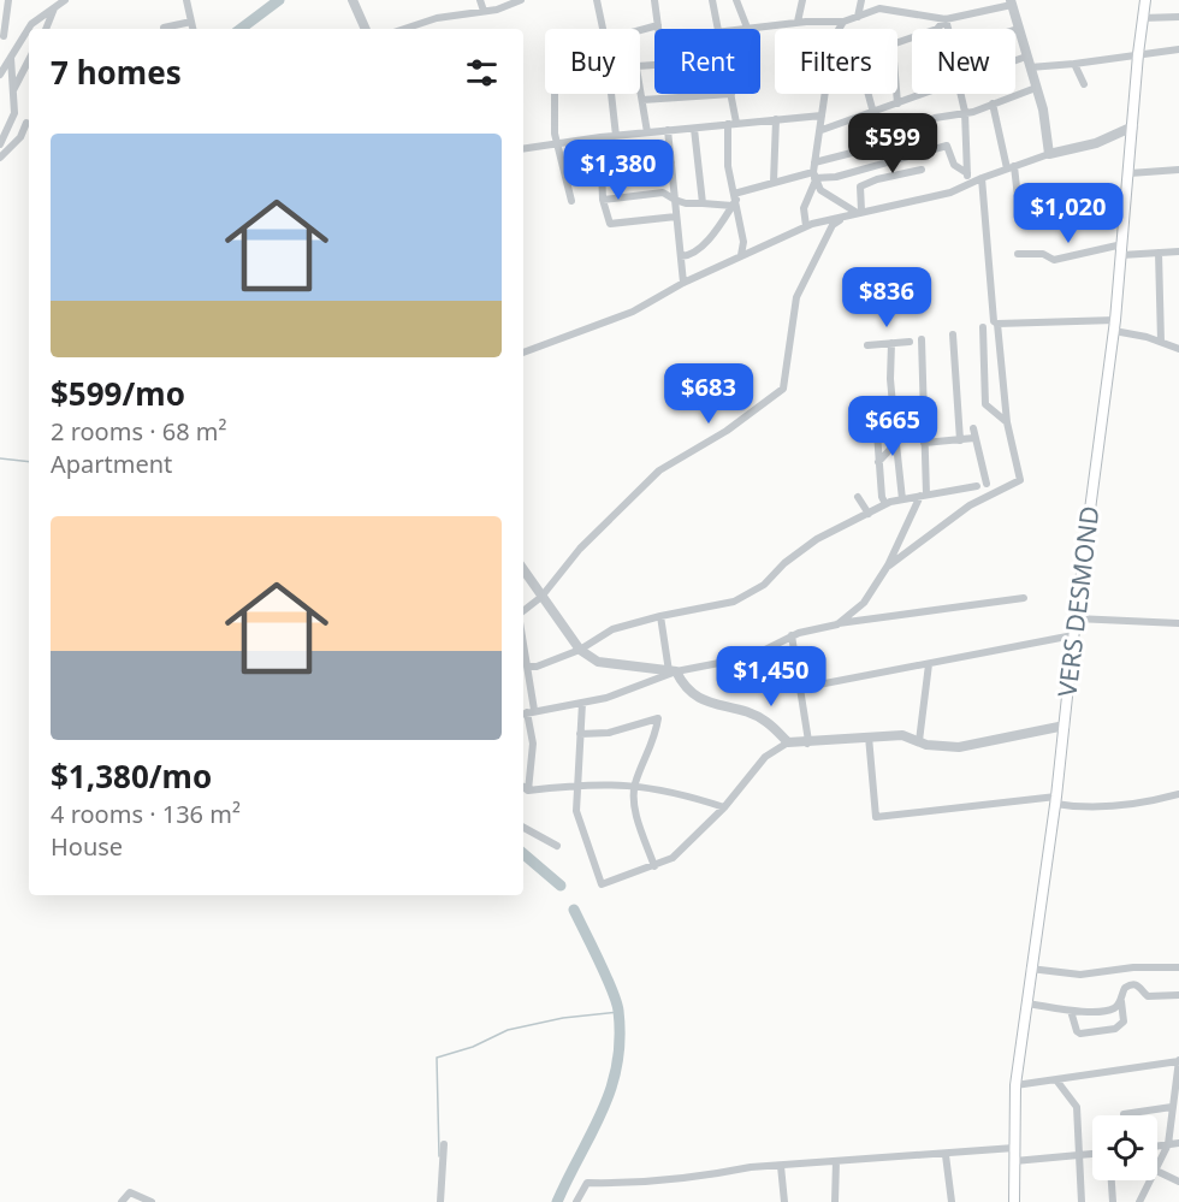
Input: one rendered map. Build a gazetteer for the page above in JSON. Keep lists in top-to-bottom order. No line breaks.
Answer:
{"streets":{"main road":["VERS DESMOND"]},"page":{"chip":["Buy","Rent","Filters","New"],"heading":"7 homes","price":["$599","$1,380","$1,020","$836","$683","$665","$1,450"],"list":[{"name":"$599/mo","note":"2 rooms · 68 m² · Apartment"},{"name":"$1,380/mo","note":"4 rooms · 136 m² · House"}]}}
